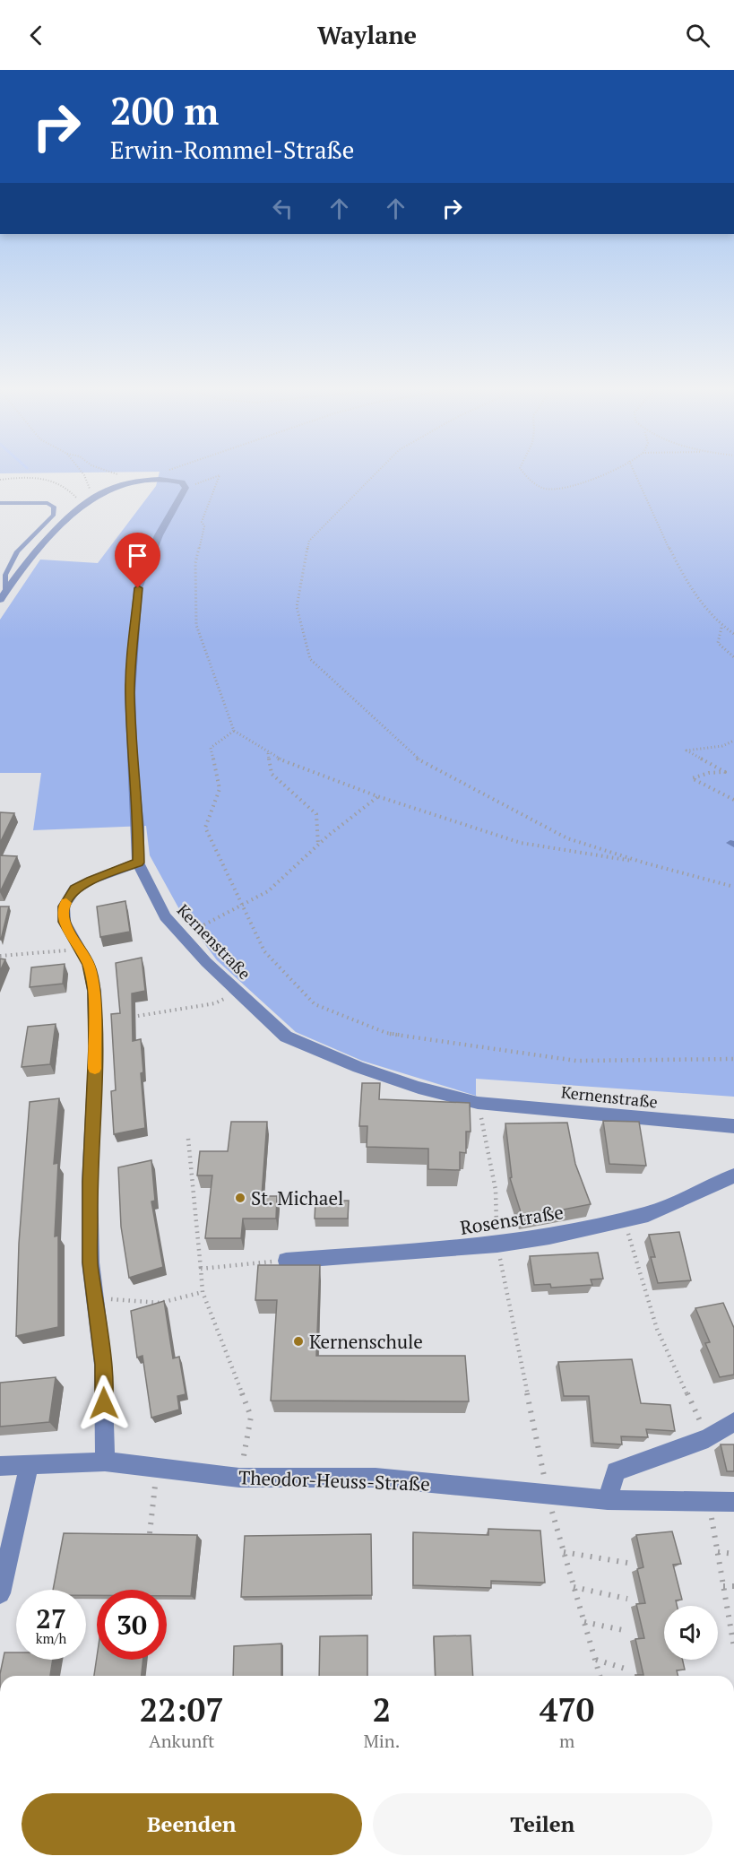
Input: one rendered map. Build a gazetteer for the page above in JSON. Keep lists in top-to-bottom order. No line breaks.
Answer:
{"streets":{"street":["Kernenstraße","Rosenstraße","Theodor-Heuss-Straße"]},"places":["St. Michael","Kernenschule"],"page":{"header":"Waylane","turn":["200 m","Erwin-Rommel-Straße"],"speed":"27 km/h","limit":"30","eta":["22:07","Ankunft","2","Min.","470","m"],"buttons":["Beenden","Teilen"]}}
